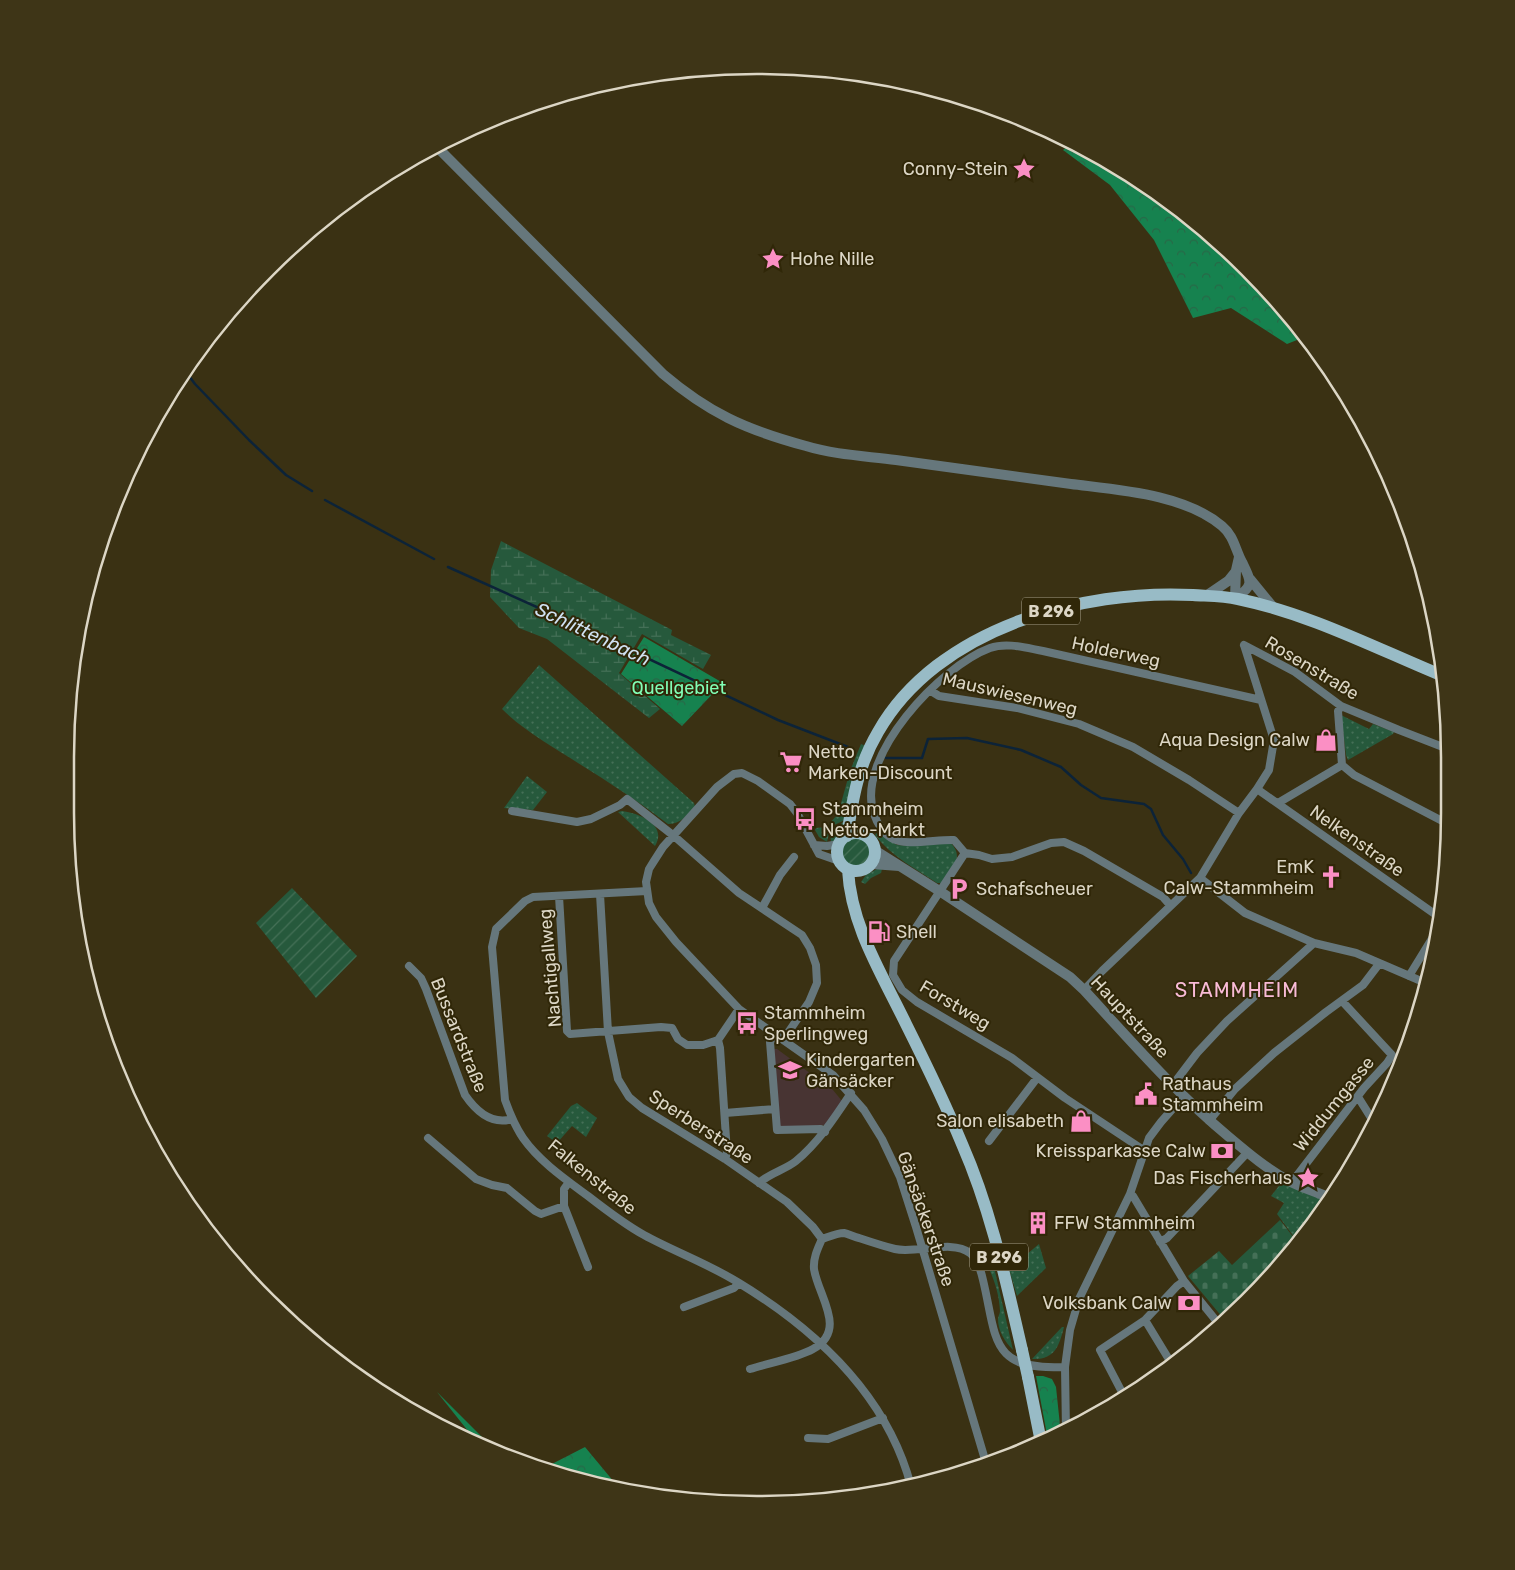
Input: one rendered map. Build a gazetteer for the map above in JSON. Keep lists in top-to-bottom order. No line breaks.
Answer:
{"streets":{"main road":["B 296"],"street":["Holderweg","Rosenstraße","Mauswiesenweg","Nelkenstraße","Nachtigallweg","Forstweg","Hauptstraße","Bussardstraße","Widdumgasse","Sperberstraße","Falkenstraße","Gänsäckerstraße"]},"crossings":[["B 296","Hauptstraße"],["B 296","Gänsäckerstraße"],["Holderweg","Rosenstraße"],["Holderweg","Mauswiesenweg"],["Holderweg","Forstweg"],["Nachtigallweg","Sperberstraße"],["Nachtigallweg","Falkenstraße"],["Forstweg","Hauptstraße"],["Hauptstraße","Widdumgasse"],["Hauptstraße","Gänsäckerstraße"],["Bussardstraße","Falkenstraße"],["Sperberstraße","Falkenstraße"],["Falkenstraße","Gänsäckerstraße"]],"districts":["STAMMHEIM"],"water":["Schlittenbach"],"parks":["Quellgebiet"],"places":{"place":["Conny-Stein","Hohe Nille","Das Fischerhaus"],"shop":["Aqua Design Calw","Salon elisabeth"],"supermarket":["Netto Marken-Discount"],"bus stop":["Stammheim Netto-Markt","Stammheim Sperlingweg"],"church":["EmK Calw-Stammheim"],"parking":["Schafscheuer"],"fuel station":["Shell"],"school or university":["Kindergarten Gänsäcker"],"public building":["Rathaus Stammheim"],"bank":["Kreissparkasse Calw","Volksbank Calw"],"building":["FFW Stammheim"]}}
